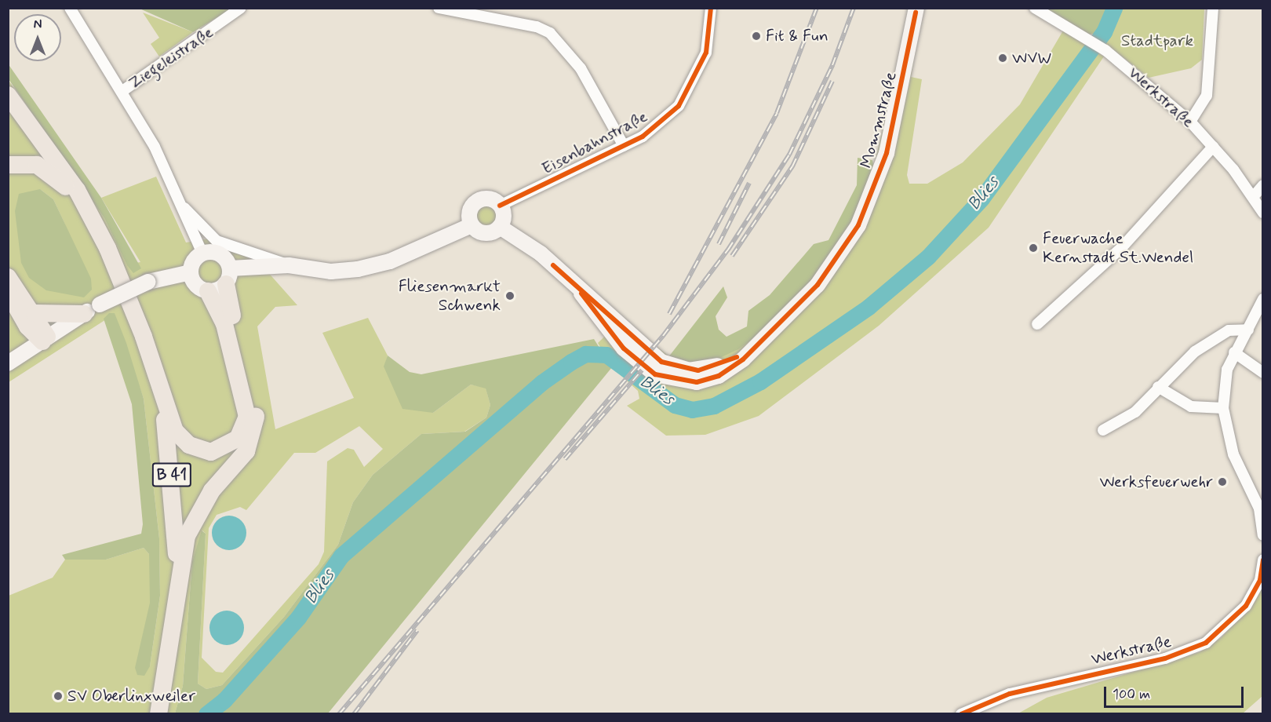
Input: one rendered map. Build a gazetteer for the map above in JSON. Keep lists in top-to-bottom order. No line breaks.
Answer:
{"streets":{"highway":["B 41"],"main road":["Mommstraße"],"street":["Ziegeleistraße","Werkstraße","Eisenbahnstraße"]},"crossings":[["Mommstraße","Eisenbahnstraße"]],"water":["Blies"],"parks":["Stadtpark"],"places":["Fit & Fun","WVW","Feuerwache Kernstadt St.Wendel","Fliesenmarkt Schwenk","Werksfeuerwehr","SV Oberlinxweiler"],"scale_bar":"100 m","north":"top"}
